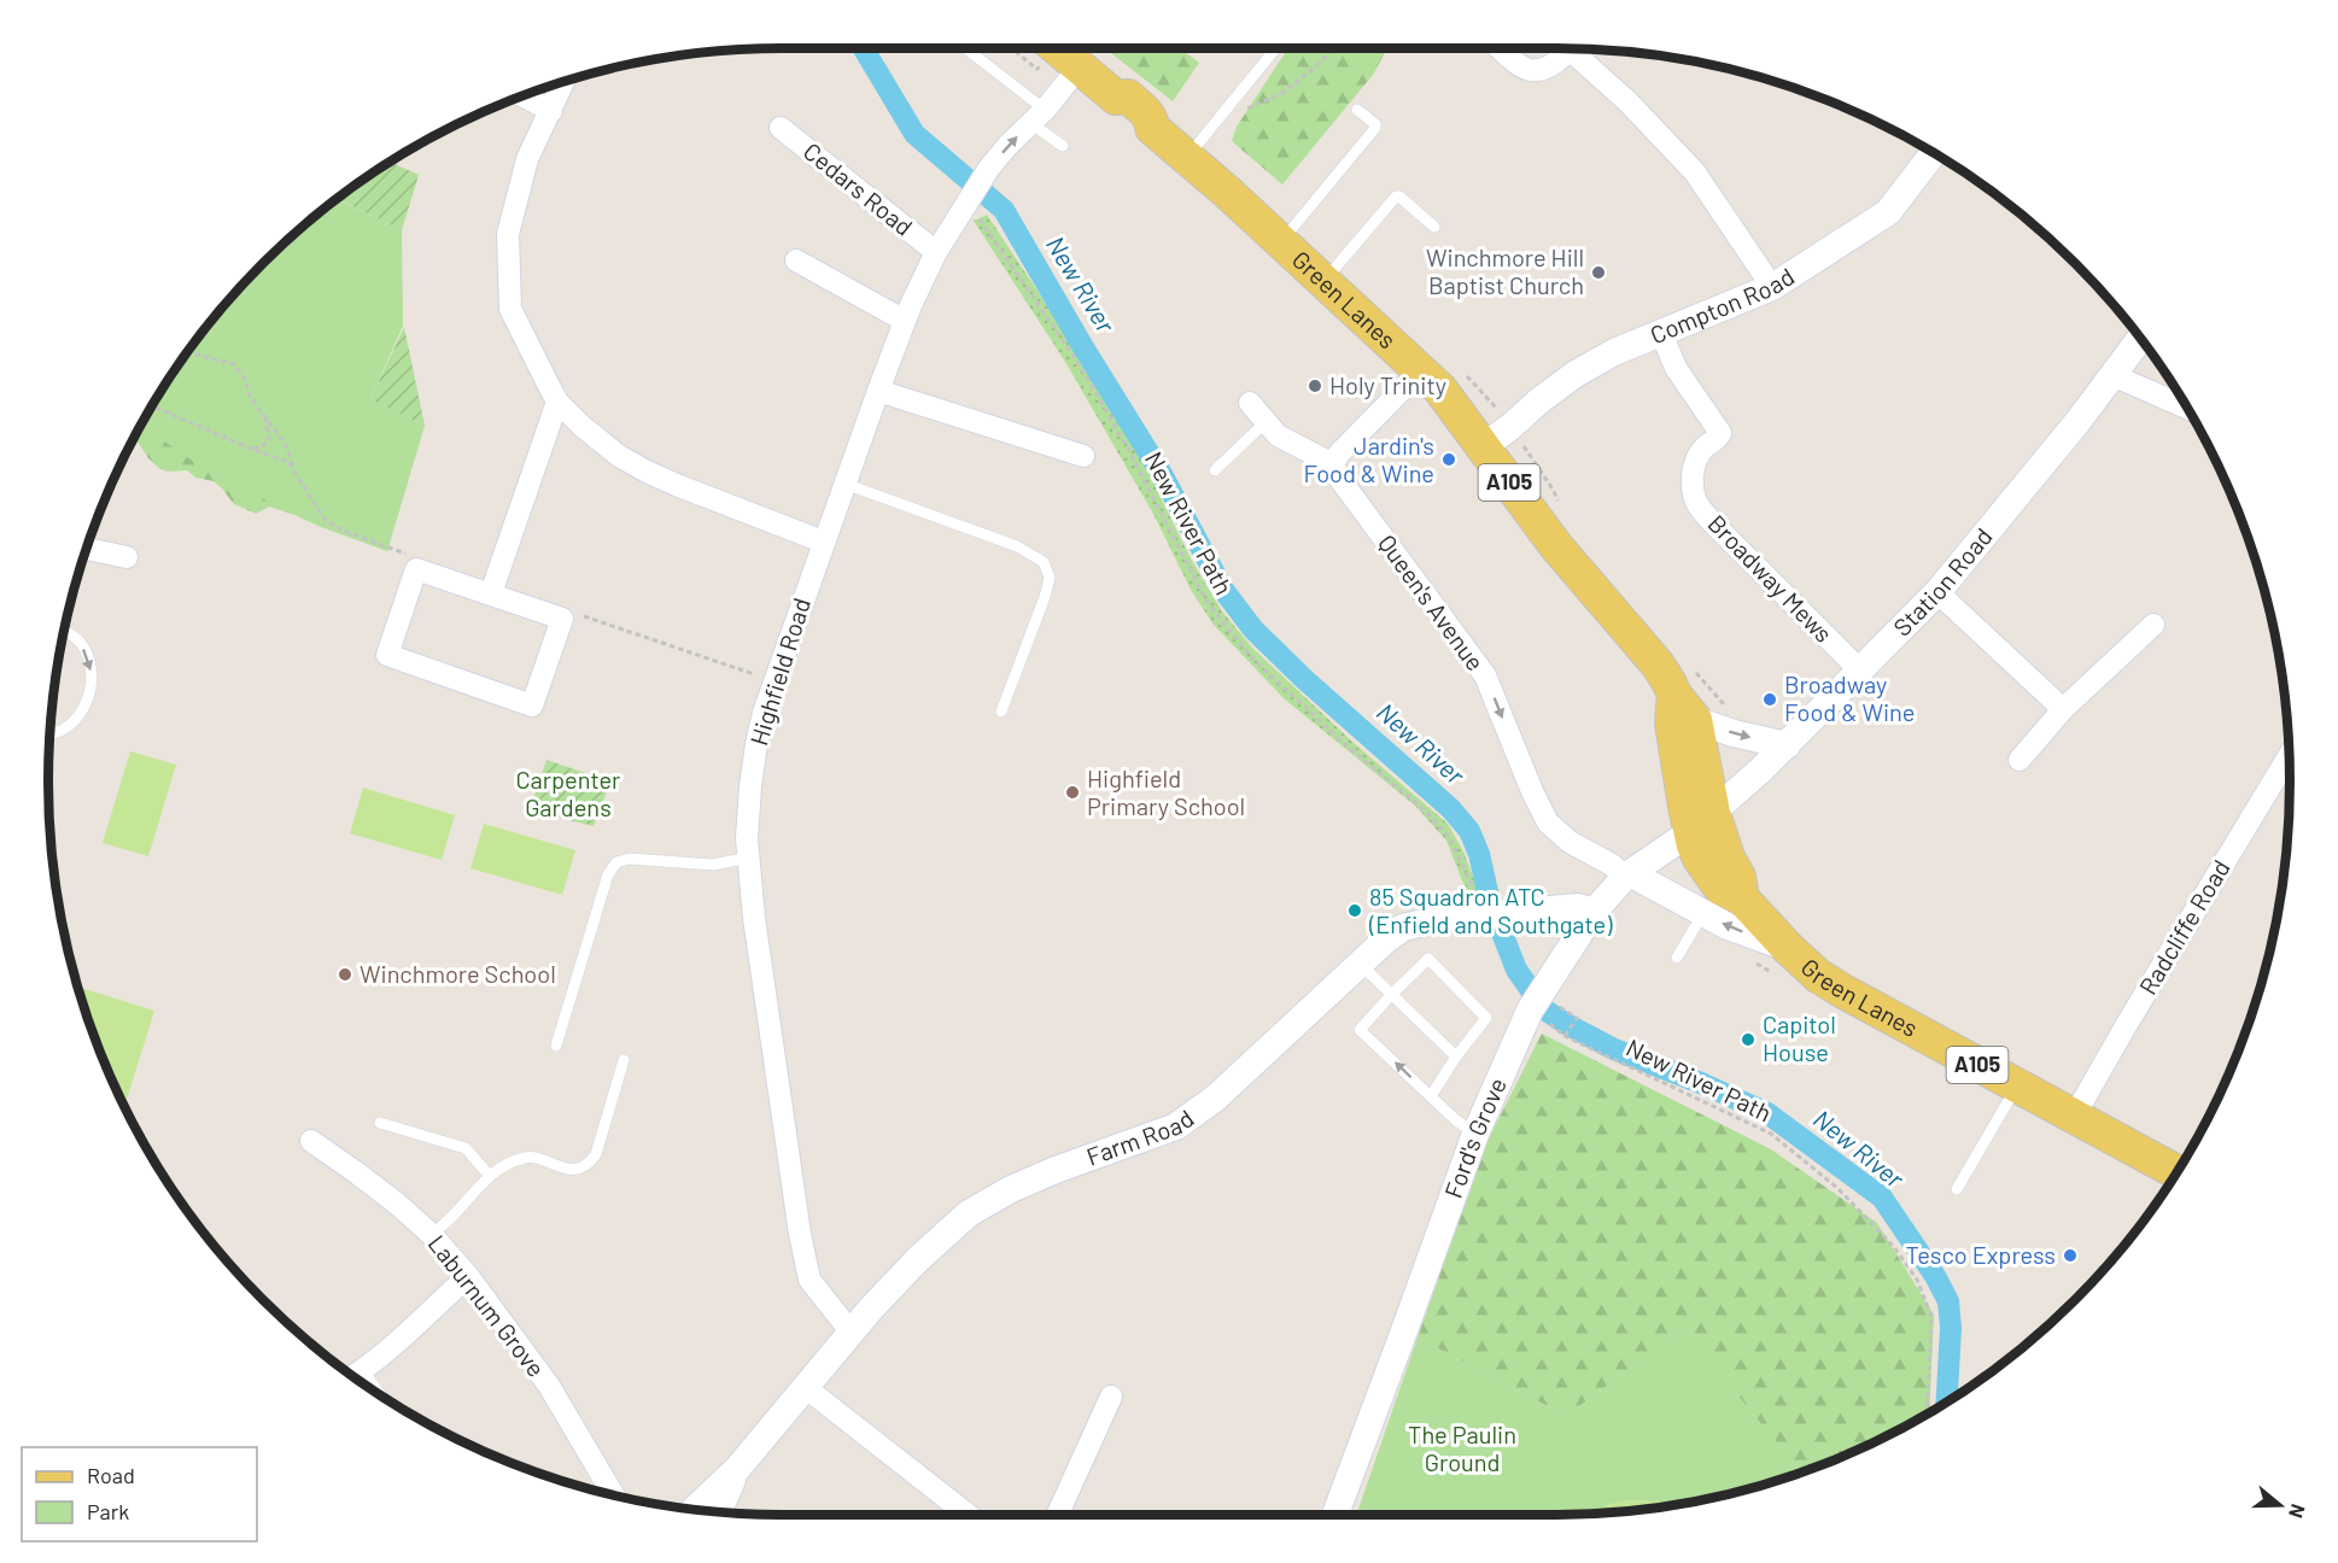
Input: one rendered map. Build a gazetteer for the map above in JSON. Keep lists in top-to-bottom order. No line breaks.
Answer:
{"streets":{"main road":["Green Lanes","A105"],"street":["Cedars Road","Compton Road","Broadway Mews","Station Road","Queen's Avenue","Highfield Road","Radcliffe Road","Farm Road","Ford's Grove","Laburnum Grove"],"path":["New River Path"]},"crossings":[["Cedars Road","Highfield Road"],["Green Lanes","Compton Road"],["Green Lanes","Station Road"],["Green Lanes","Highfield Road"],["Green Lanes","Radcliffe Road"],["Green Lanes","Ford's Grove"],["Compton Road","Broadway Mews"],["New River Path","Highfield Road"],["New River Path","Farm Road"],["Broadway Mews","Station Road"],["Station Road","Ford's Grove"],["Queen's Avenue","Ford's Grove"],["Highfield Road","Farm Road"],["Farm Road","Ford's Grove"]],"one_way":["Queen's Avenue"],"water":["New River"],"parks":["Carpenter Gardens","The Paulin Ground"],"places":["Winchmore Hill Baptist Church","Holy Trinity","Jardin's Food & Wine","Broadway Food & Wine","Highfield Primary School","85 Squadron ATC (Enfield and Southgate)","Winchmore School","Capitol House","Tesco Express"],"legend":["Road","Park"],"north":"right"}
